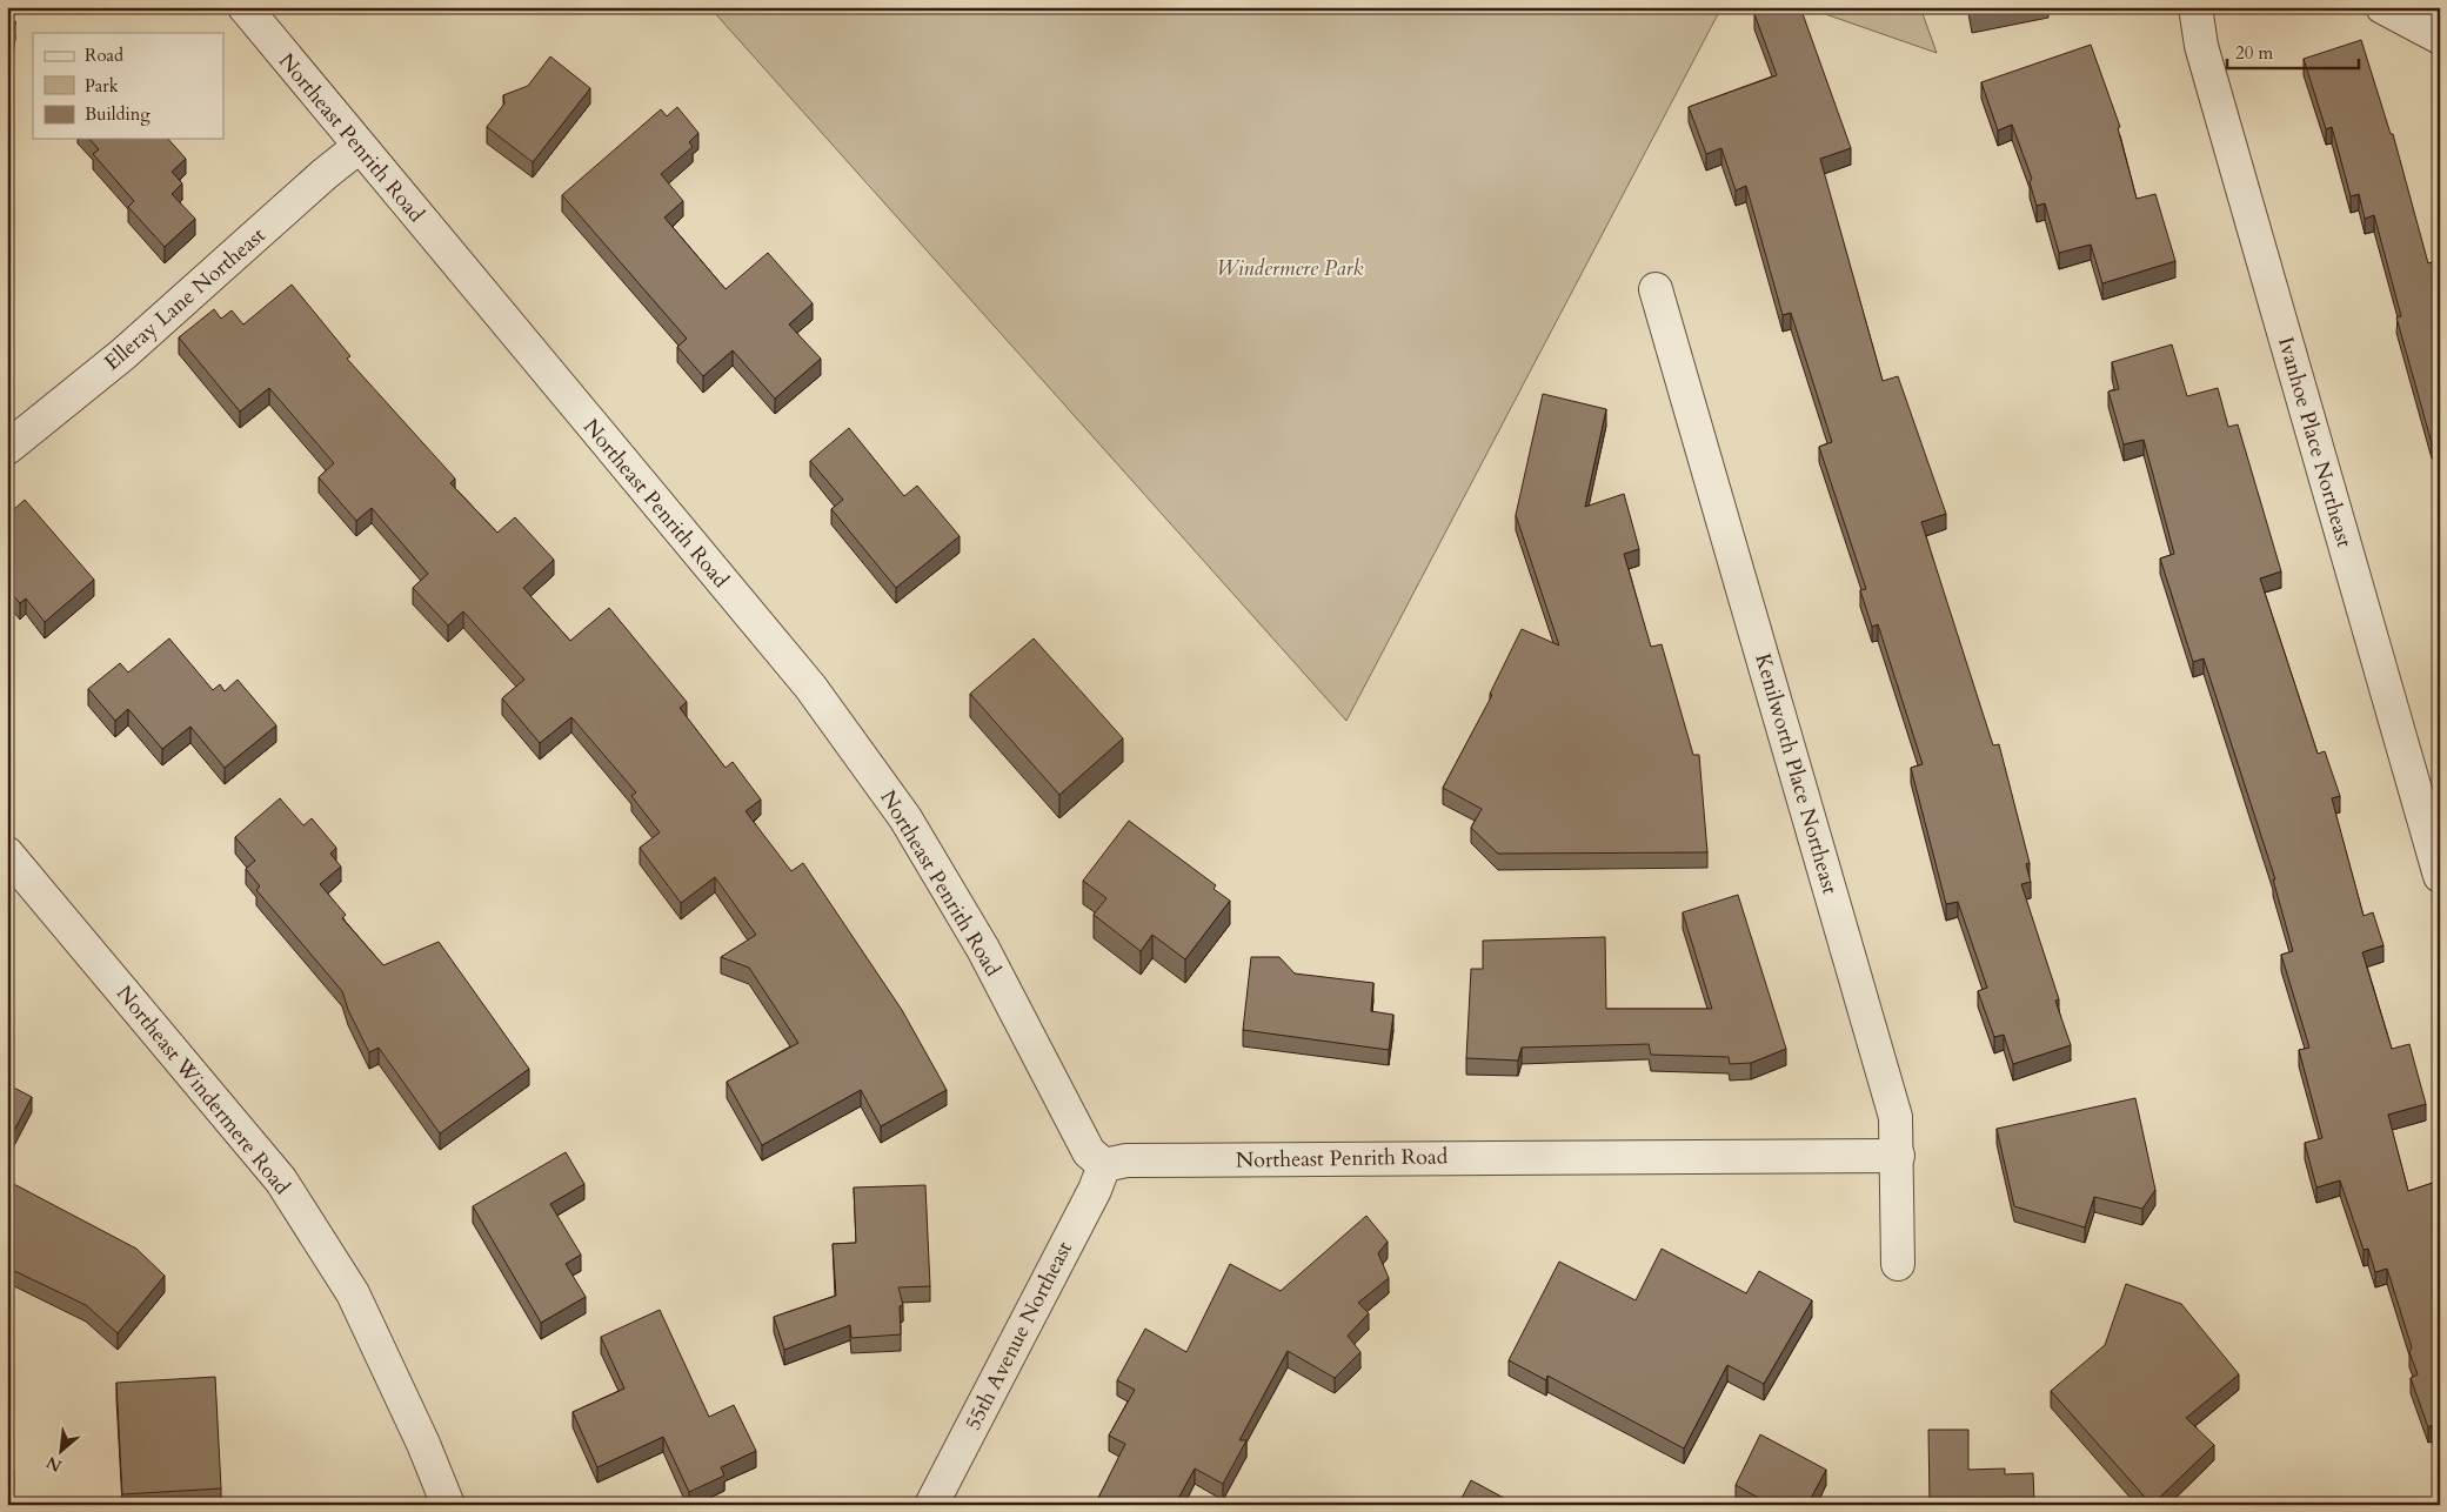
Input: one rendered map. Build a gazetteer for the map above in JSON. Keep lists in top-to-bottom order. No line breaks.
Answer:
{"streets":{"street":["Northeast Penrith Road","Elleray Lane Northeast","Ivanhoe Place Northeast","Kenilworth Place Northeast","Northeast Windermere Road","55th Avenue Northeast"]},"crossings":[["Northeast Penrith Road","Elleray Lane Northeast"],["Northeast Penrith Road","Kenilworth Place Northeast"],["Northeast Penrith Road","55th Avenue Northeast"]],"parks":["Windermere Park"],"legend":["Road","Park","Building"],"scale_bar":"20 m","north":"bottom left"}
